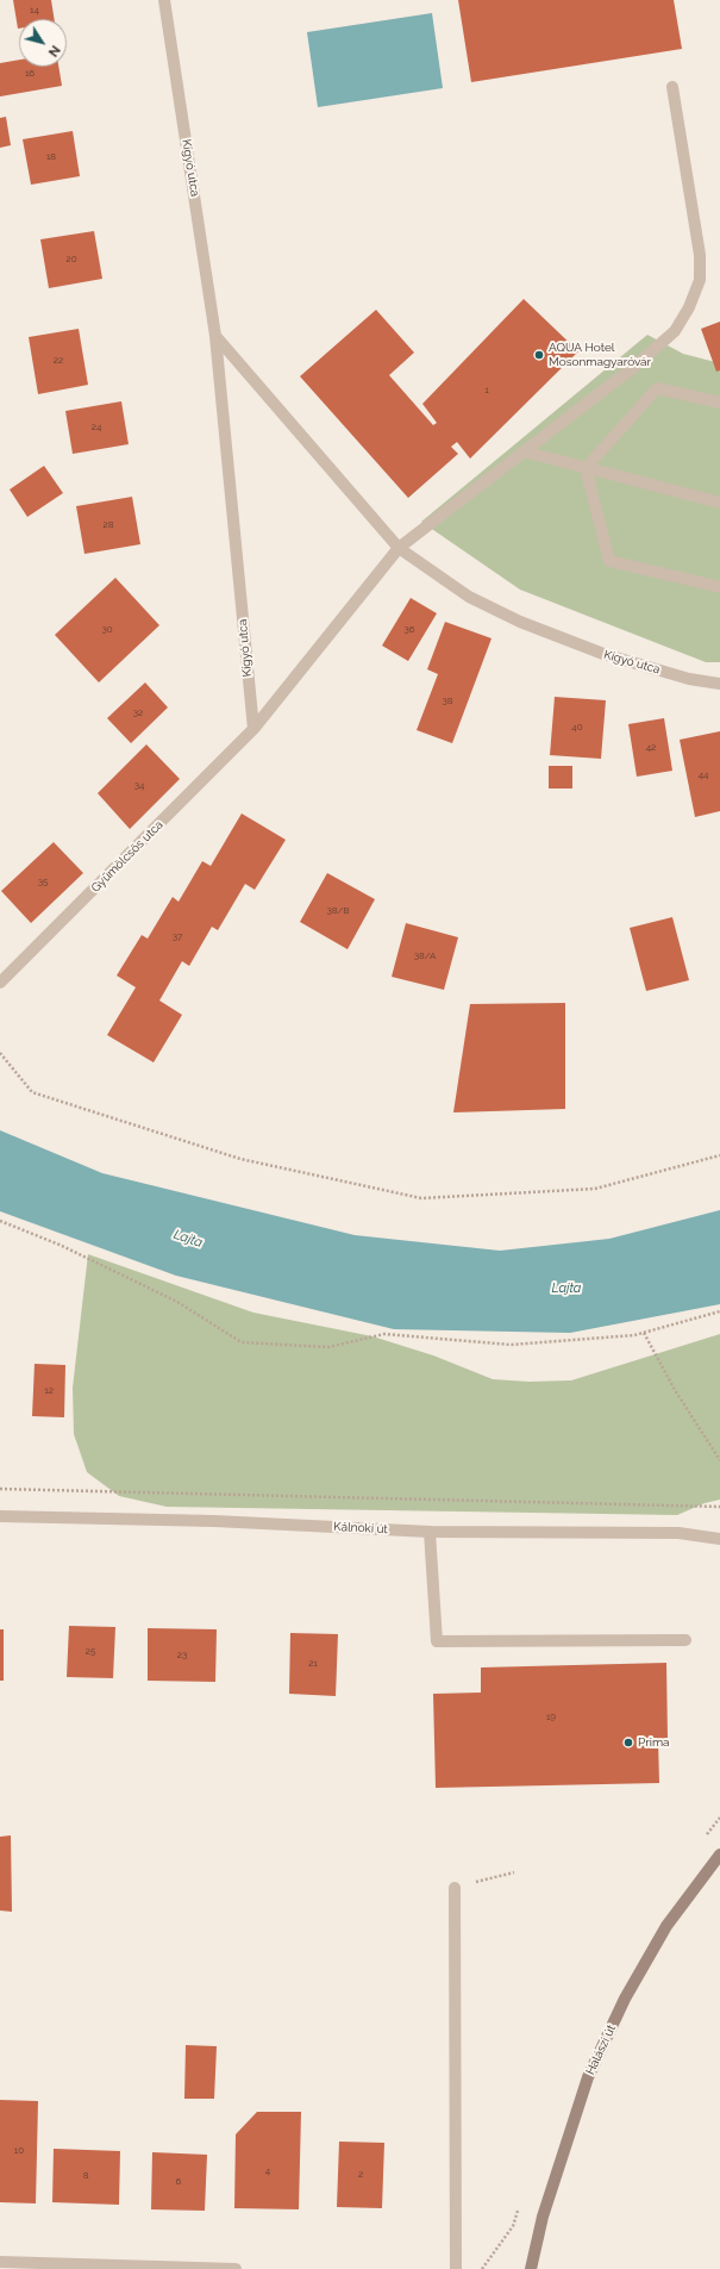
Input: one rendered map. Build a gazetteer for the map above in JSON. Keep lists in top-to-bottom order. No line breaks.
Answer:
{"streets":{"main road":["Halászi út"],"street":["Kígyó utca","Gyümölcsös utca","Kálnoki út"]},"crossings":[["Kígyó utca","Gyümölcsös utca"]],"water":["Lajta"],"places":["AQUA Hotel Mosonmagyaróvár","Prima"],"house_numbers":["14","16","18","20","22","1","24","28","30","36","38","32","40","42","44","34","35","38/B","37","38/A","12","25","23","21","19","10","4","2","8","6"],"north":"bottom right"}
